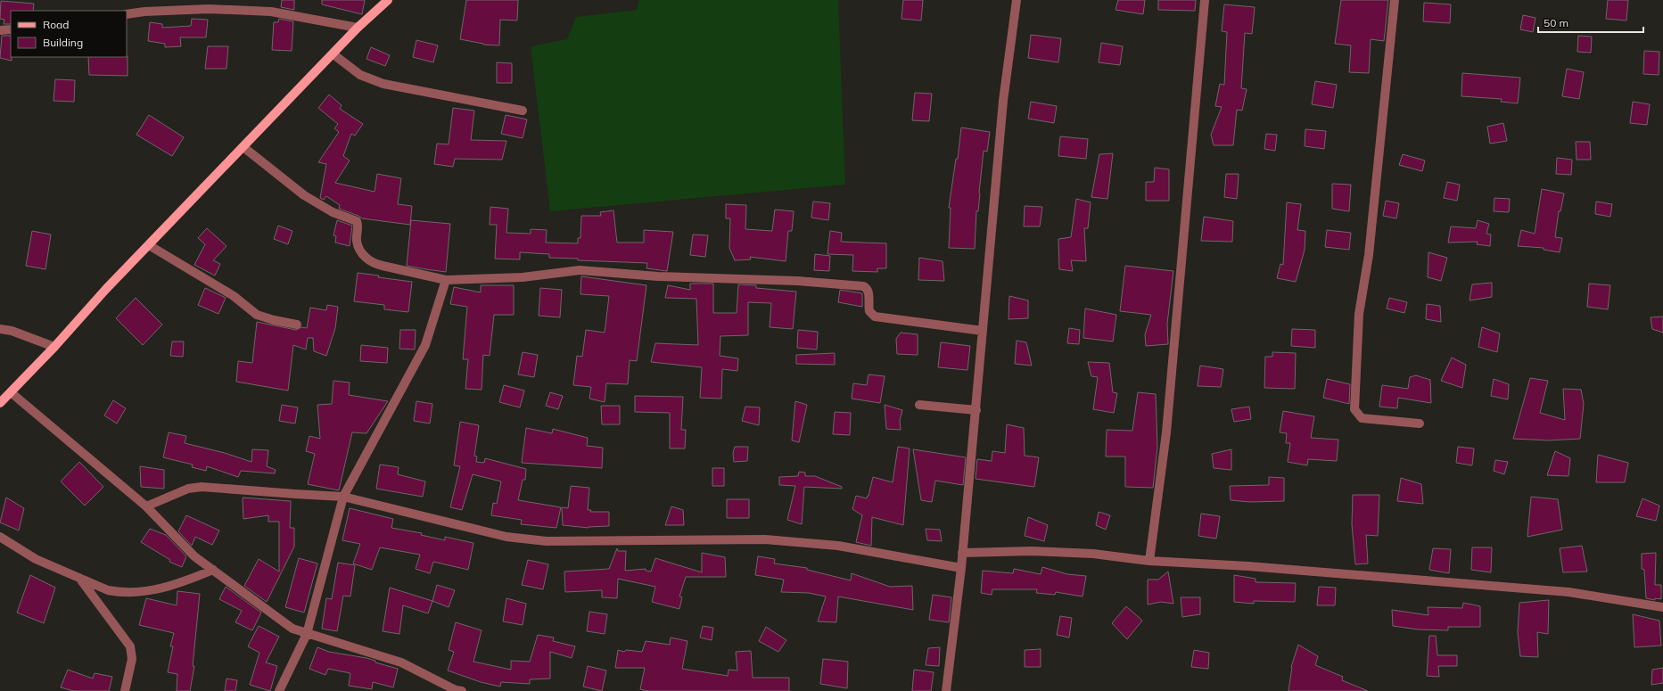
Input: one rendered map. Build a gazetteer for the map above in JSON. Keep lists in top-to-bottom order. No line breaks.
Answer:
{"legend":["Road","Building"],"scale_bar":"50 m"}
